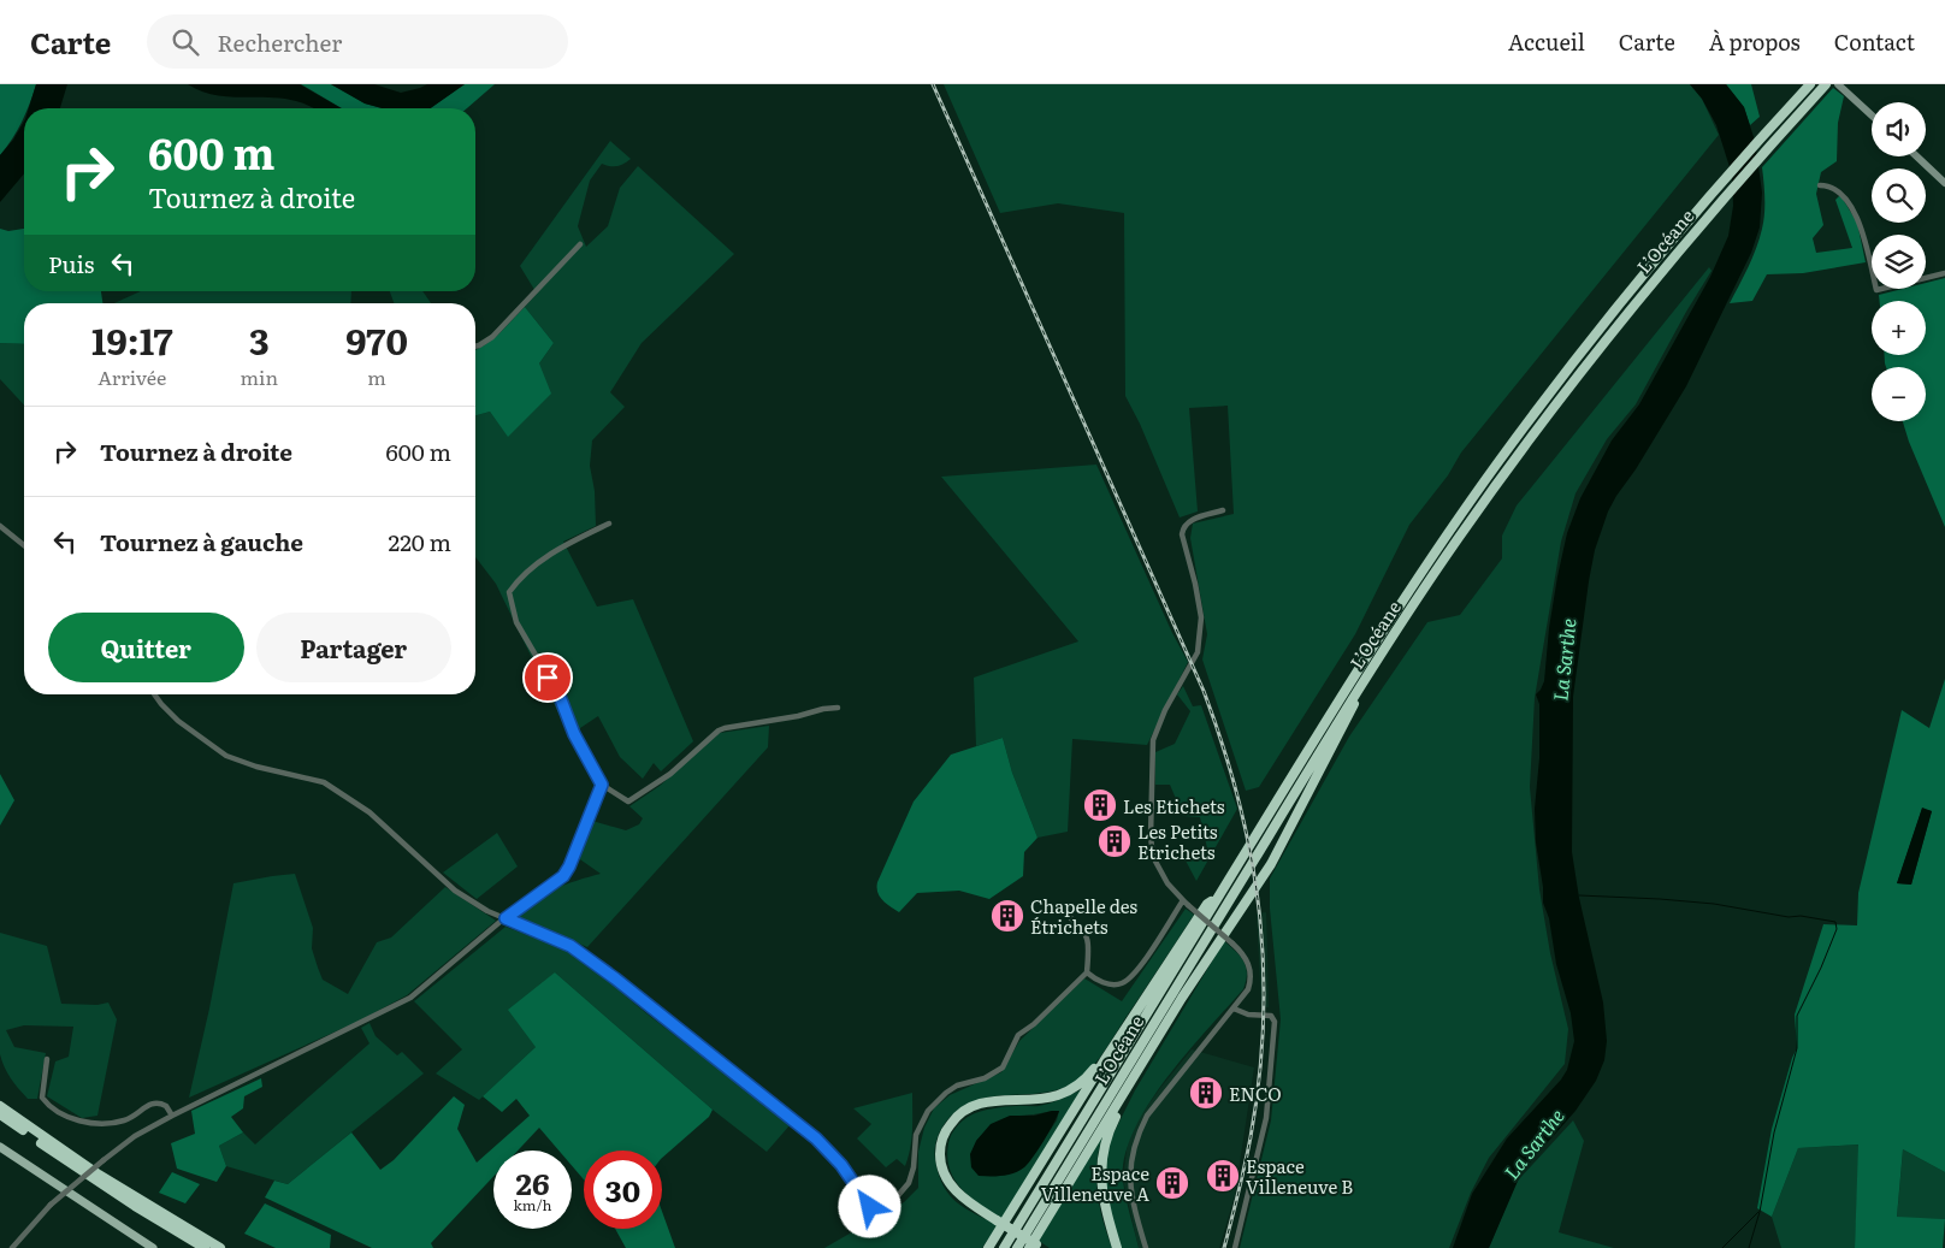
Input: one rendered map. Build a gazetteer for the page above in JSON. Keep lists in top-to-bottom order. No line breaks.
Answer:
{"streets":{"highway":["L’Océane"]},"water":["La Sarthe"],"places":{"building":["Les Etichets","Les Petits Etrichets","Chapelle des Étrichets","ENCO","Espace Villeneuve B","Espace Villeneuve A"]},"page":{"header":"Carte","search":"Rechercher","nav":["Accueil","Carte","À propos","Contact"],"map_buttons":["+","−"],"turn":["600 m","Tournez à droite"],"then":"Puis","eta":["19:17","Arrivée","3","min","970","m"],"list":[{"name":"Tournez à droite","value":"600 m"},{"name":"Tournez à gauche","value":"220 m"}],"buttons":["Quitter","Partager"],"speed":"26 km/h","limit":"30"}}
